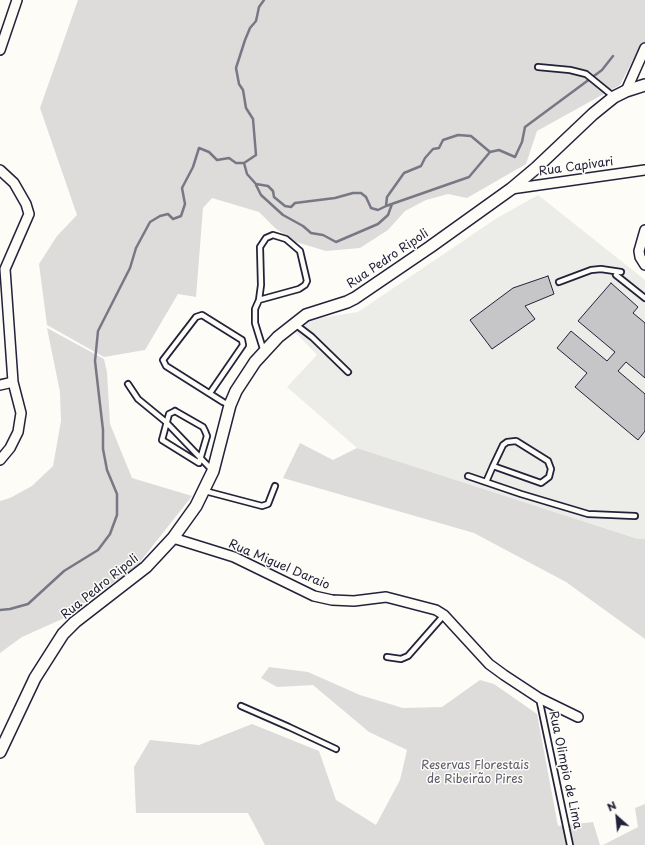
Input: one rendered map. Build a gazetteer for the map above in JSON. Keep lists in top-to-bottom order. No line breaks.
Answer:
{"streets":{"street":["Rua Capivari","Rua Pedro Ripoli","Rua Miguel Daraio"],"lane":["Rua Olimpio de Lima"]},"crossings":[["Rua Capivari","Rua Pedro Ripoli"],["Rua Pedro Ripoli","Rua Miguel Daraio"],["Rua Miguel Daraio","Rua Olimpio de Lima"]],"parks":["Reservas Florestais de Ribeirão Pires"],"north":"top left"}
